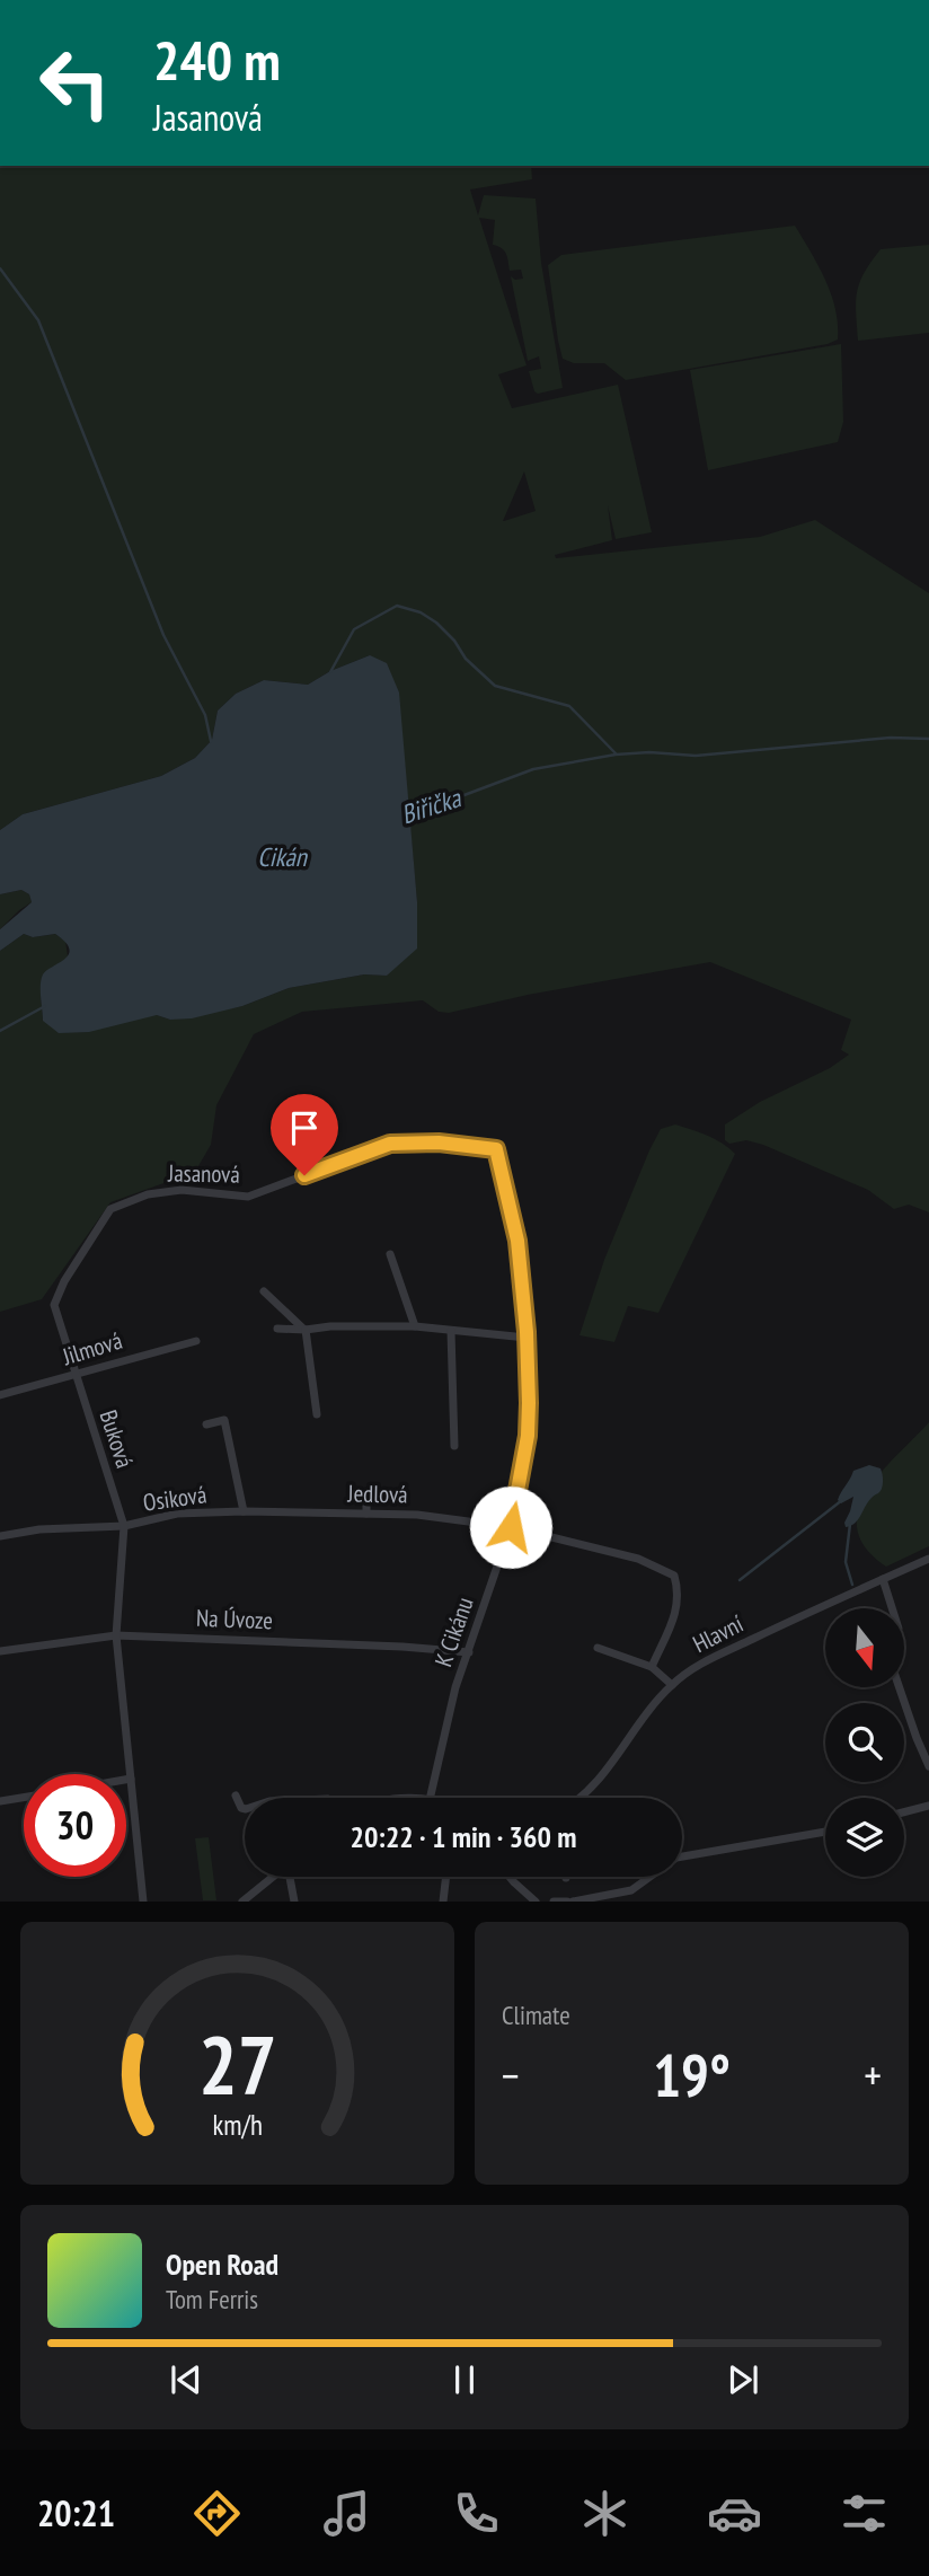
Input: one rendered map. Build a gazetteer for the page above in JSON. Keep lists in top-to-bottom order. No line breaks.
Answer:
{"streets":{"street":["Jasanová","Jilmová","Buková","Jedlová","Osiková","Na Úvoze","K Cikánu","Hlavní"]},"crossings":[["Jasanová","Buková"],["Jasanová","K Cikánu"],["Jilmová","Buková"],["Buková","Osiková"],["Buková","Na Úvoze"],["Jedlová","Osiková"],["Jedlová","K Cikánu"],["Na Úvoze","K Cikánu"]],"water":["Biřička","Cikán"],"north":"bottom","page":{"turn":["240 m","Jasanová"],"limit":"30","trip":"20:22 · 1 min · 360 m","tile":"Climate","heat":["−","19°","+"],"song":["Open Road","Tom Ferris"],"tabs":"20:21","gauge":["27","km/h"]}}
